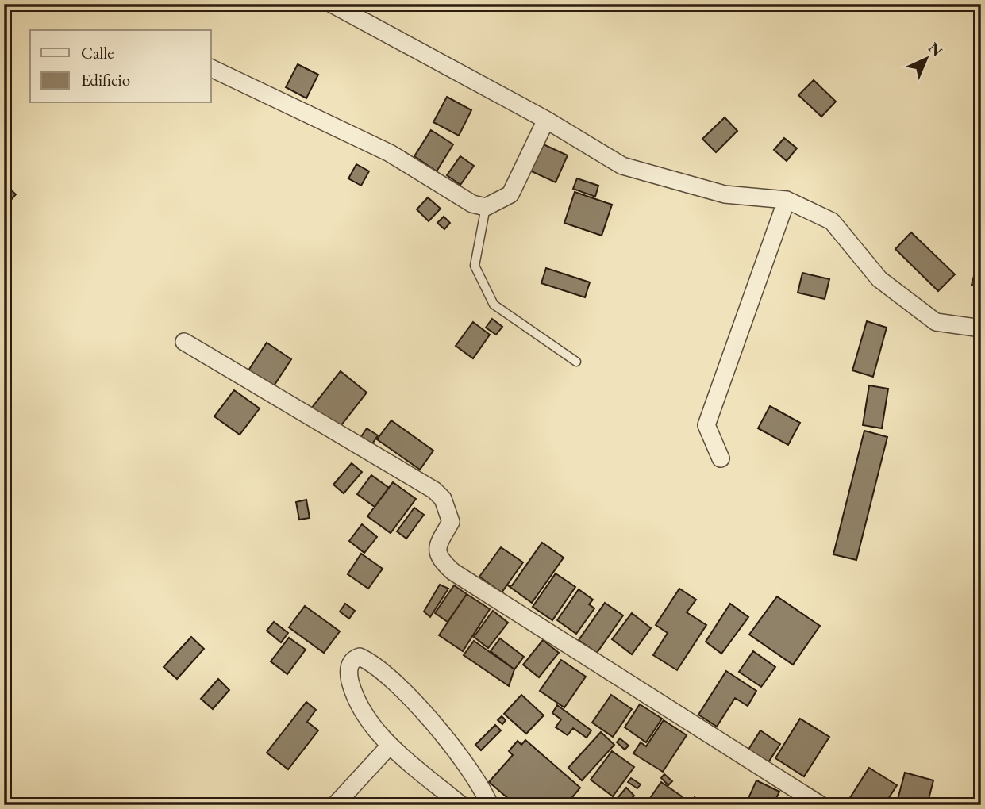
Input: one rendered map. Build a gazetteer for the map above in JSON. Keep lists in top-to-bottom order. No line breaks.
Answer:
{"legend":["Calle","Edificio"],"north":"top right"}
